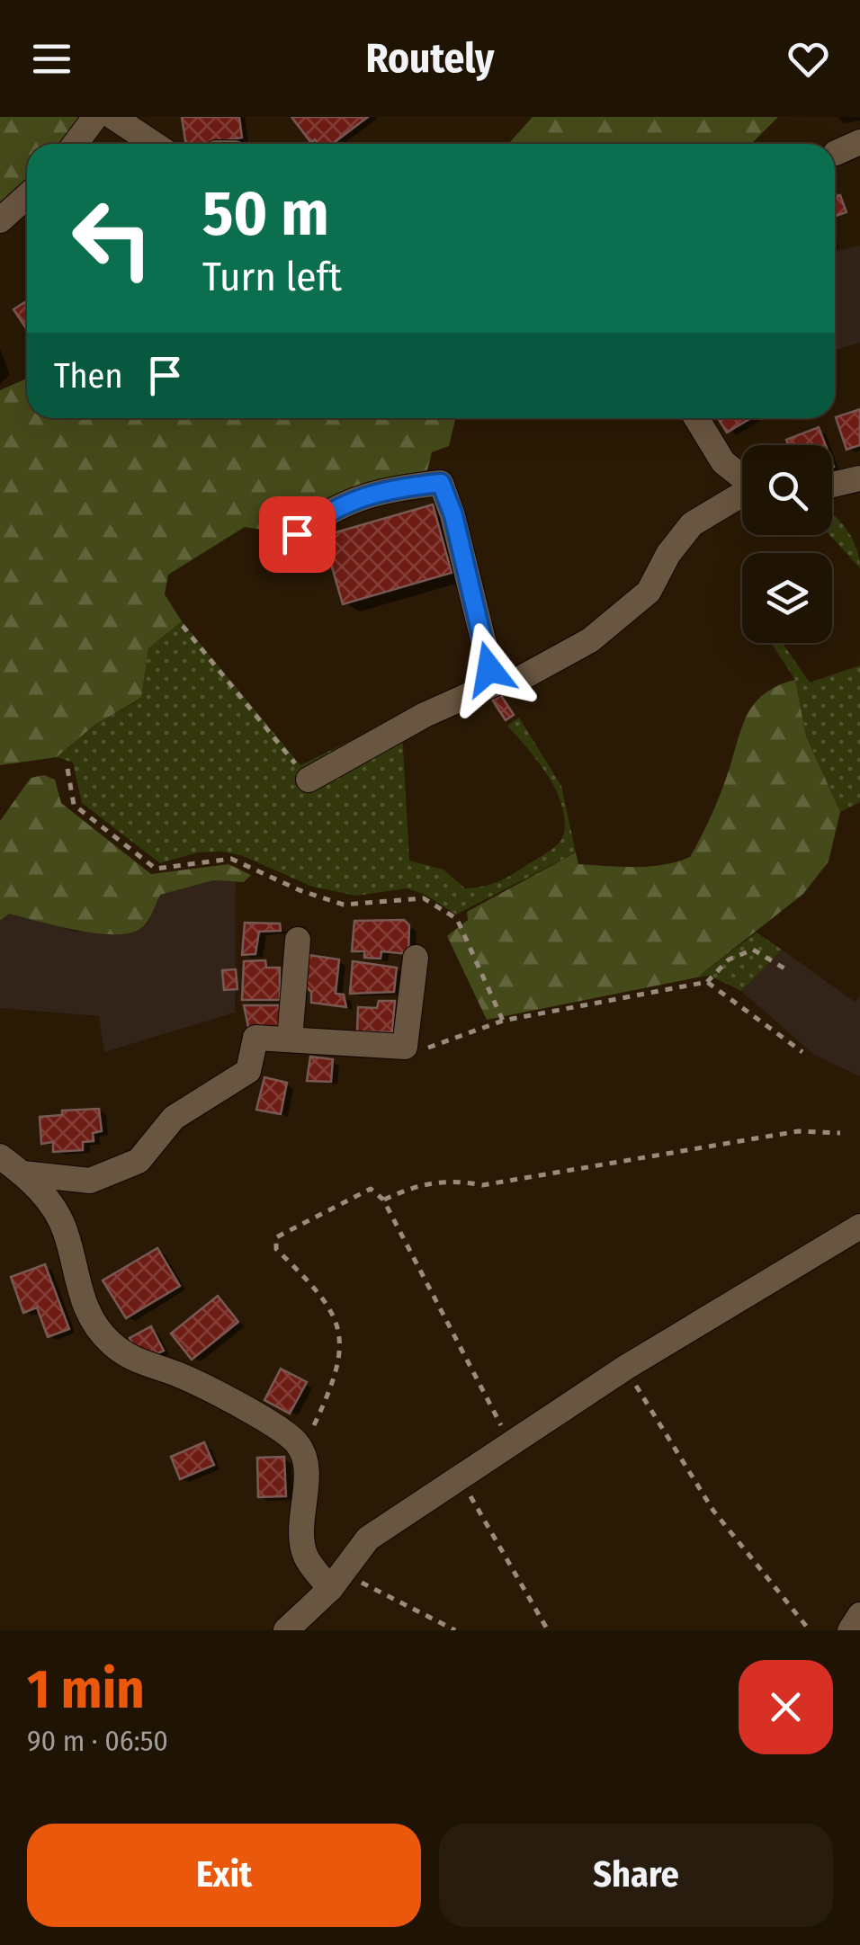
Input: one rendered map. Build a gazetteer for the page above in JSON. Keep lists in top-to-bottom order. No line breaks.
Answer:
{"page":{"header":"Routely","turn":["50 m","Turn left"],"then":"Then","heading":["1 min","90 m · 06:50"],"buttons":["Exit","Share"]}}
